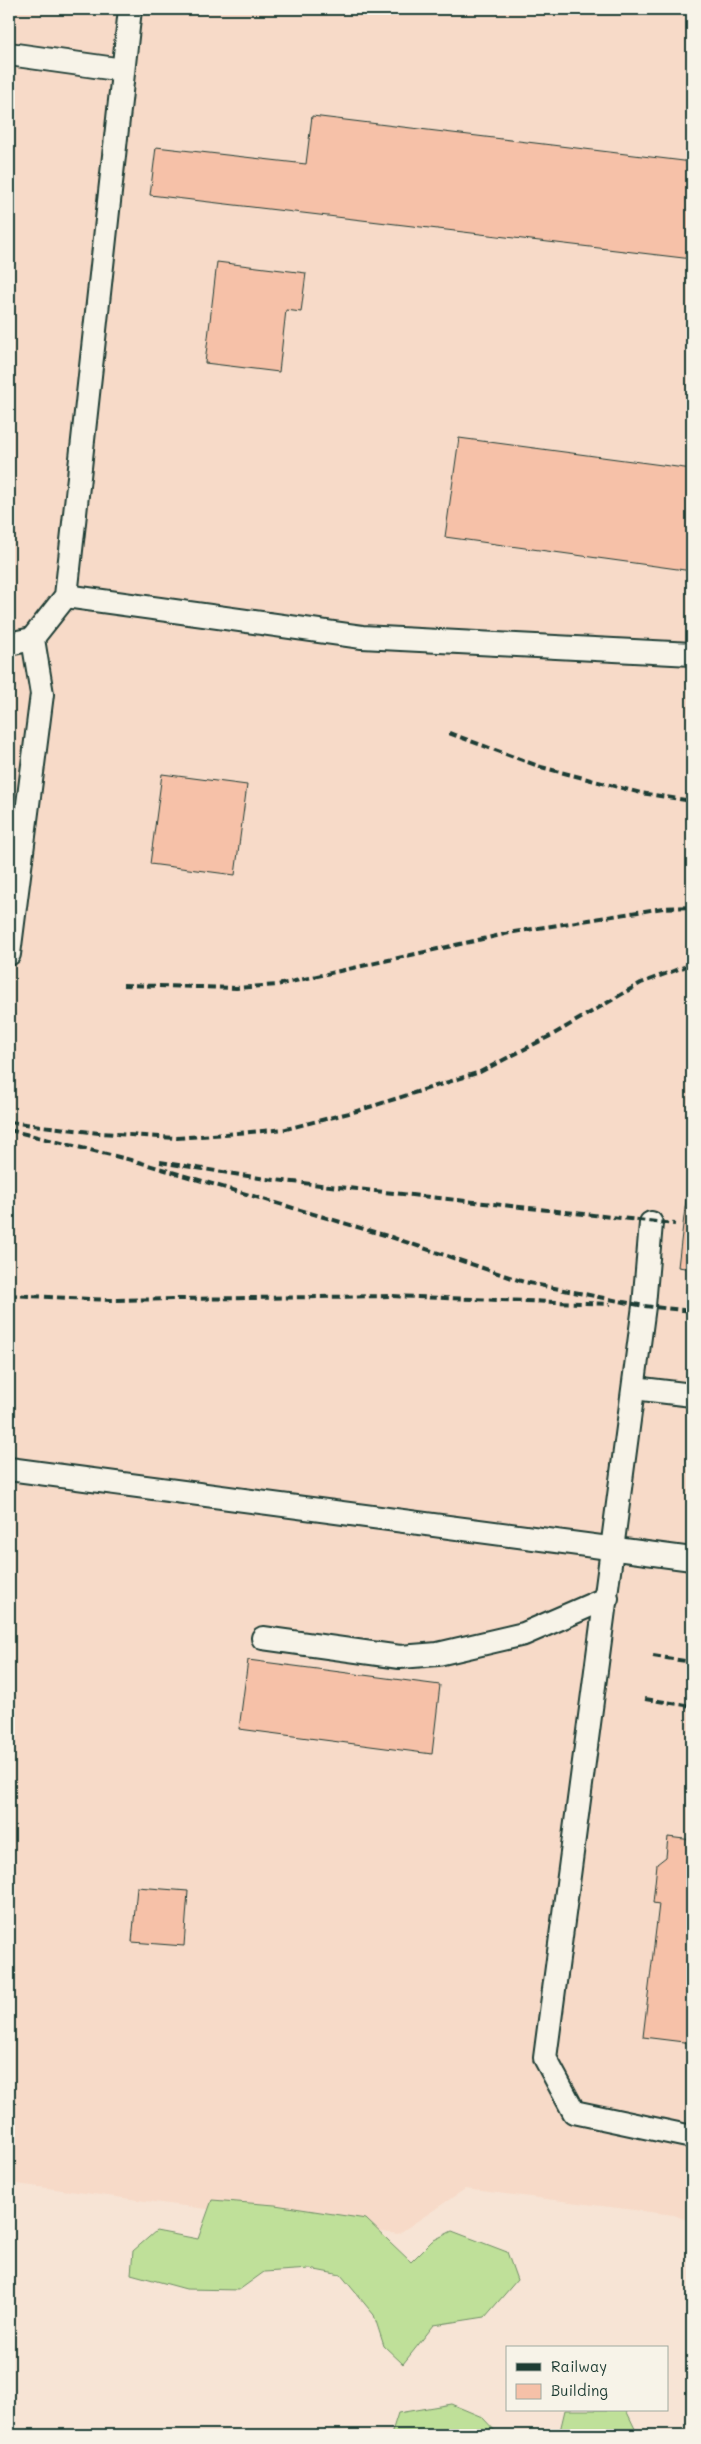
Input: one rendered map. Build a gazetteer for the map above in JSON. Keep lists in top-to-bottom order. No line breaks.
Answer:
{"legend":["Railway","Building"]}
